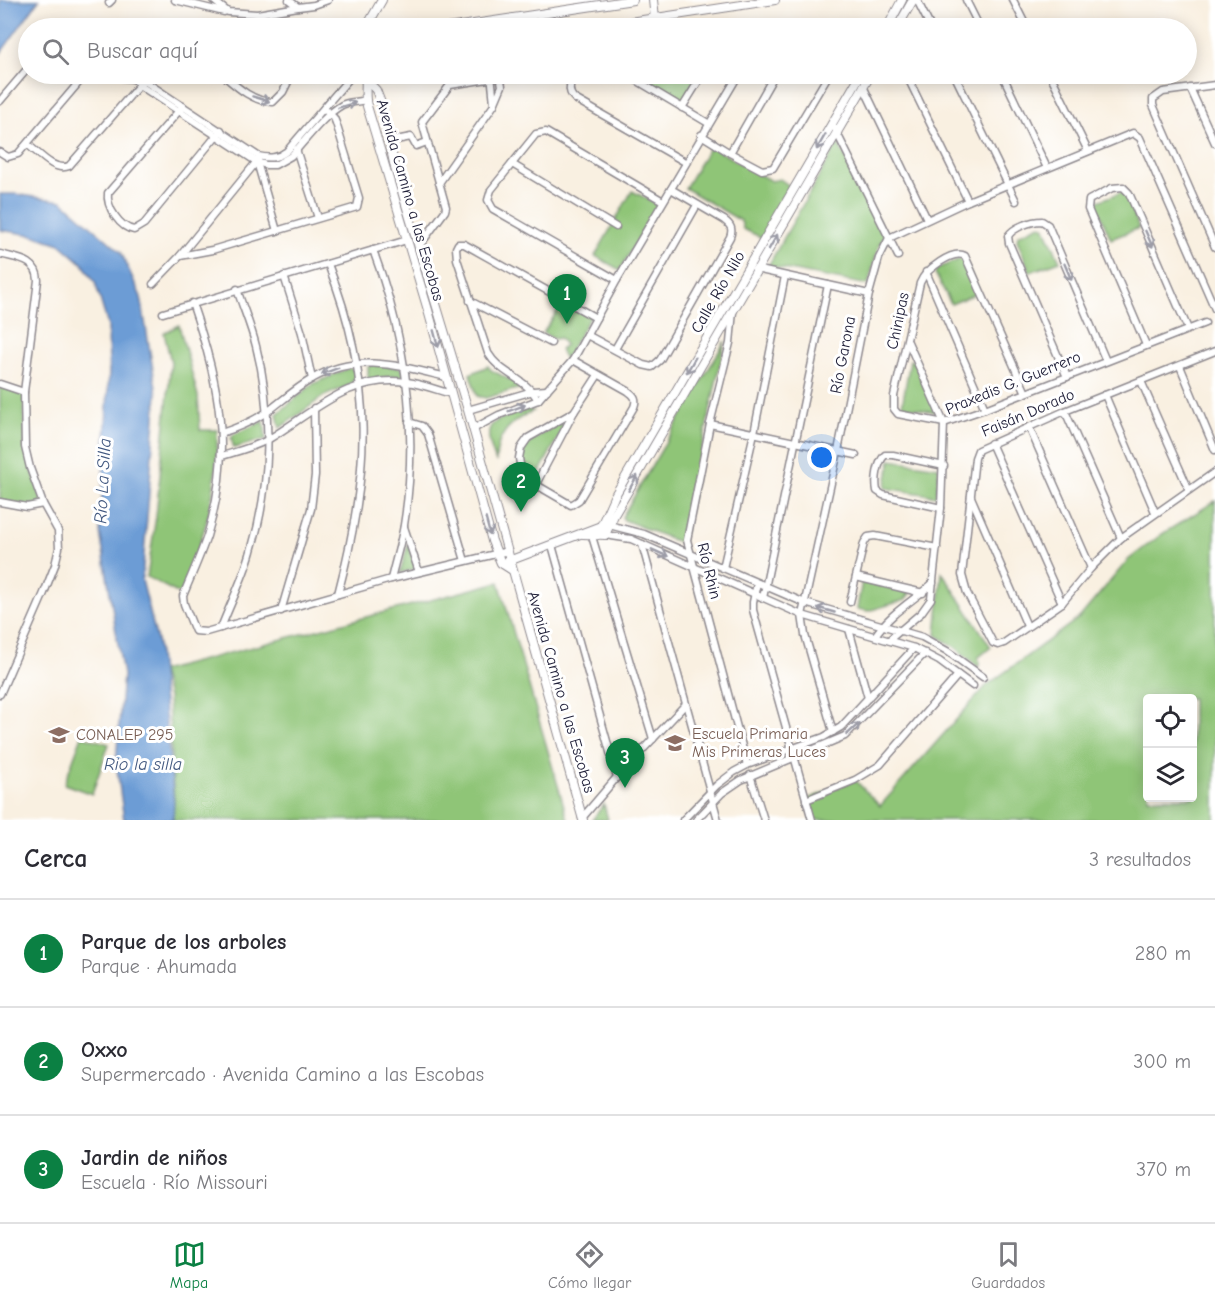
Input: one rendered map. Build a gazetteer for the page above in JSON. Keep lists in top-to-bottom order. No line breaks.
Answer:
{"streets":{"street":["Avenida Camino a las Escobas","Calle Río Nilo","Chinipas","Río Garona","Praxedis G. Guerrero","Faisán Dorado","Río Rhin"]},"crossings":[["Calle Río Nilo","Río Rhin"],["Chinipas","Praxedis G. Guerrero"]],"water":["Río La Silla","Rio la silla"],"places":{"school or university":["CONALEP 295","Escuela Primaria Mis Primeras Luces"]},"page":{"search":"Buscar aquí","pins":["1","2","3"],"heading":["Cerca","3 resultados"],"list":[{"mark":"1","name":"Parque de los arboles","note":"Parque · Ahumada","value":"280 m"},{"mark":"2","name":"Oxxo","note":"Supermercado · Avenida Camino a las Escobas","value":"300 m"},{"mark":"3","name":"Jardin de niños","note":"Escuela · Río Missouri","value":"370 m"}],"nav":["Mapa","Cómo llegar","Guardados"]}}
